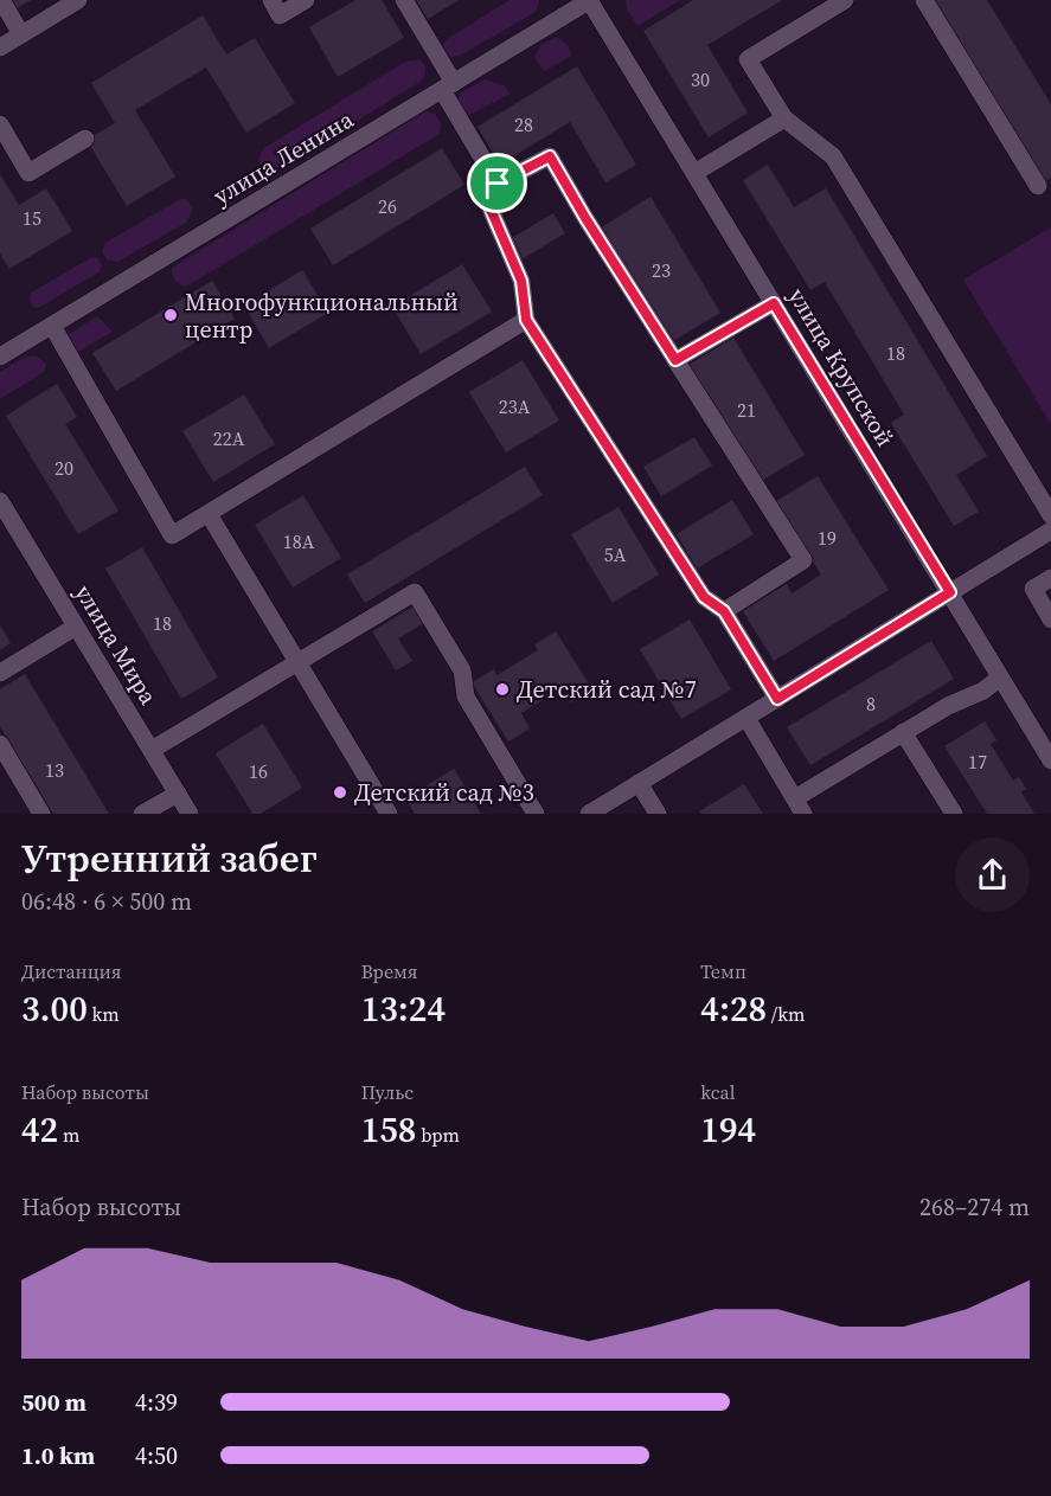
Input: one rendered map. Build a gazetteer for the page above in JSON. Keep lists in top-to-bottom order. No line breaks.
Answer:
{"streets":{"street":["улица Ленина","улица Крупской","улица Мира"]},"crossings":[["улица Ленина","улица Крупской"]],"places":["Многофункциональный центр","Детский сад №7","Детский сад №3"],"house_numbers":["30","28","26","15","23","18","23А","21","22А","20","19","18А","5А","18","8","17","13","16"],"page":{"heading":["Утренний забег","06:48 · 6 × 500 m"],"stats":[["Дистанция","3.00 km"],["Время","13:24"],["Темп","4:28 /km"],["Набор высоты","42 m"],["Пульс","158 bpm"],["kcal","194"]],"chart":["Набор высоты","268–274 m"],"list":[{"name":"500 m","note":"4:39"},{"name":"1.0 km","note":"4:50"}]}}
